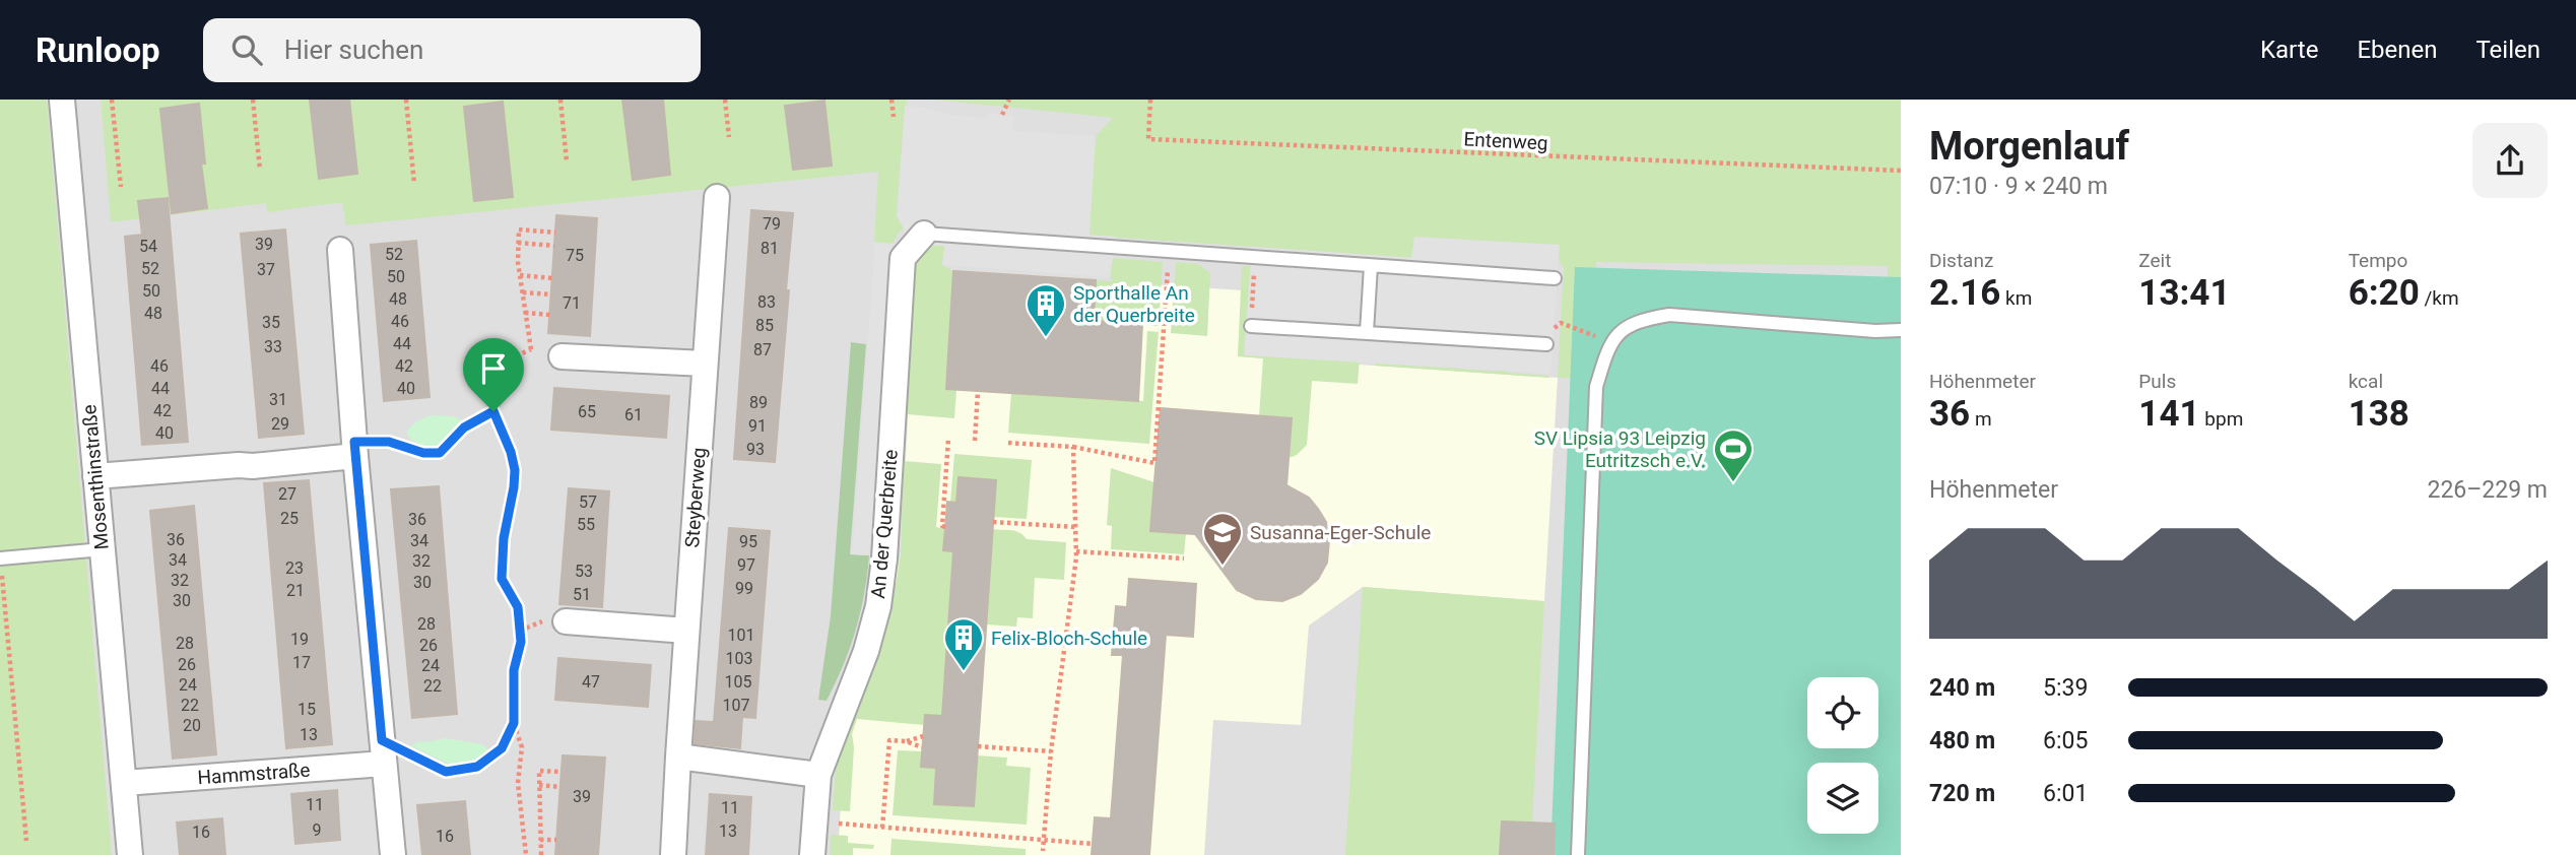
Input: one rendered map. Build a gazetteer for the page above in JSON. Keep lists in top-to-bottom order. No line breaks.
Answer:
{"streets":{"street":["Mosenthinstraße","Steyberweg","An der Querbreite","Hammstraße"],"path":["Entenweg"]},"crossings":[["Mosenthinstraße","Hammstraße"]],"places":{"building":["Sporthalle An der Querbreite","Felix-Bloch-Schule"],"sports":["SV Lipsia 93 Leipzig Eutritzsch e.V."],"school or university":["Susanna-Eger-Schule"]},"house_numbers":["79","39","54","81","52","75","52","37","50","50","48","83","71","48","46","35","85","44","33","87","46","42","44","40","31","89","42","65","61","29","91","40","93","27","57","25","36","55","36","34","95","34","32","97","23","53","32","30","99","21","51","30","28","101","19","28","26","103","17","26","24","47","105","24","22","22","107","15","20","13","39","11","11","9","13","16","16"],"page":{"header":"Runloop","search":"Hier suchen","nav":["Karte","Ebenen","Teilen"],"heading":["Morgenlauf","07:10 · 9 × 240 m"],"stats":[["Distanz","2.16 km"],["Zeit","13:41"],["Tempo","6:20 /km"],["Höhenmeter","36 m"],["Puls","141 bpm"],["kcal","138"]],"chart":["Höhenmeter","226–229 m"],"list":[{"name":"240 m","note":"5:39"},{"name":"480 m","note":"6:05"},{"name":"720 m","note":"6:01"}]}}
